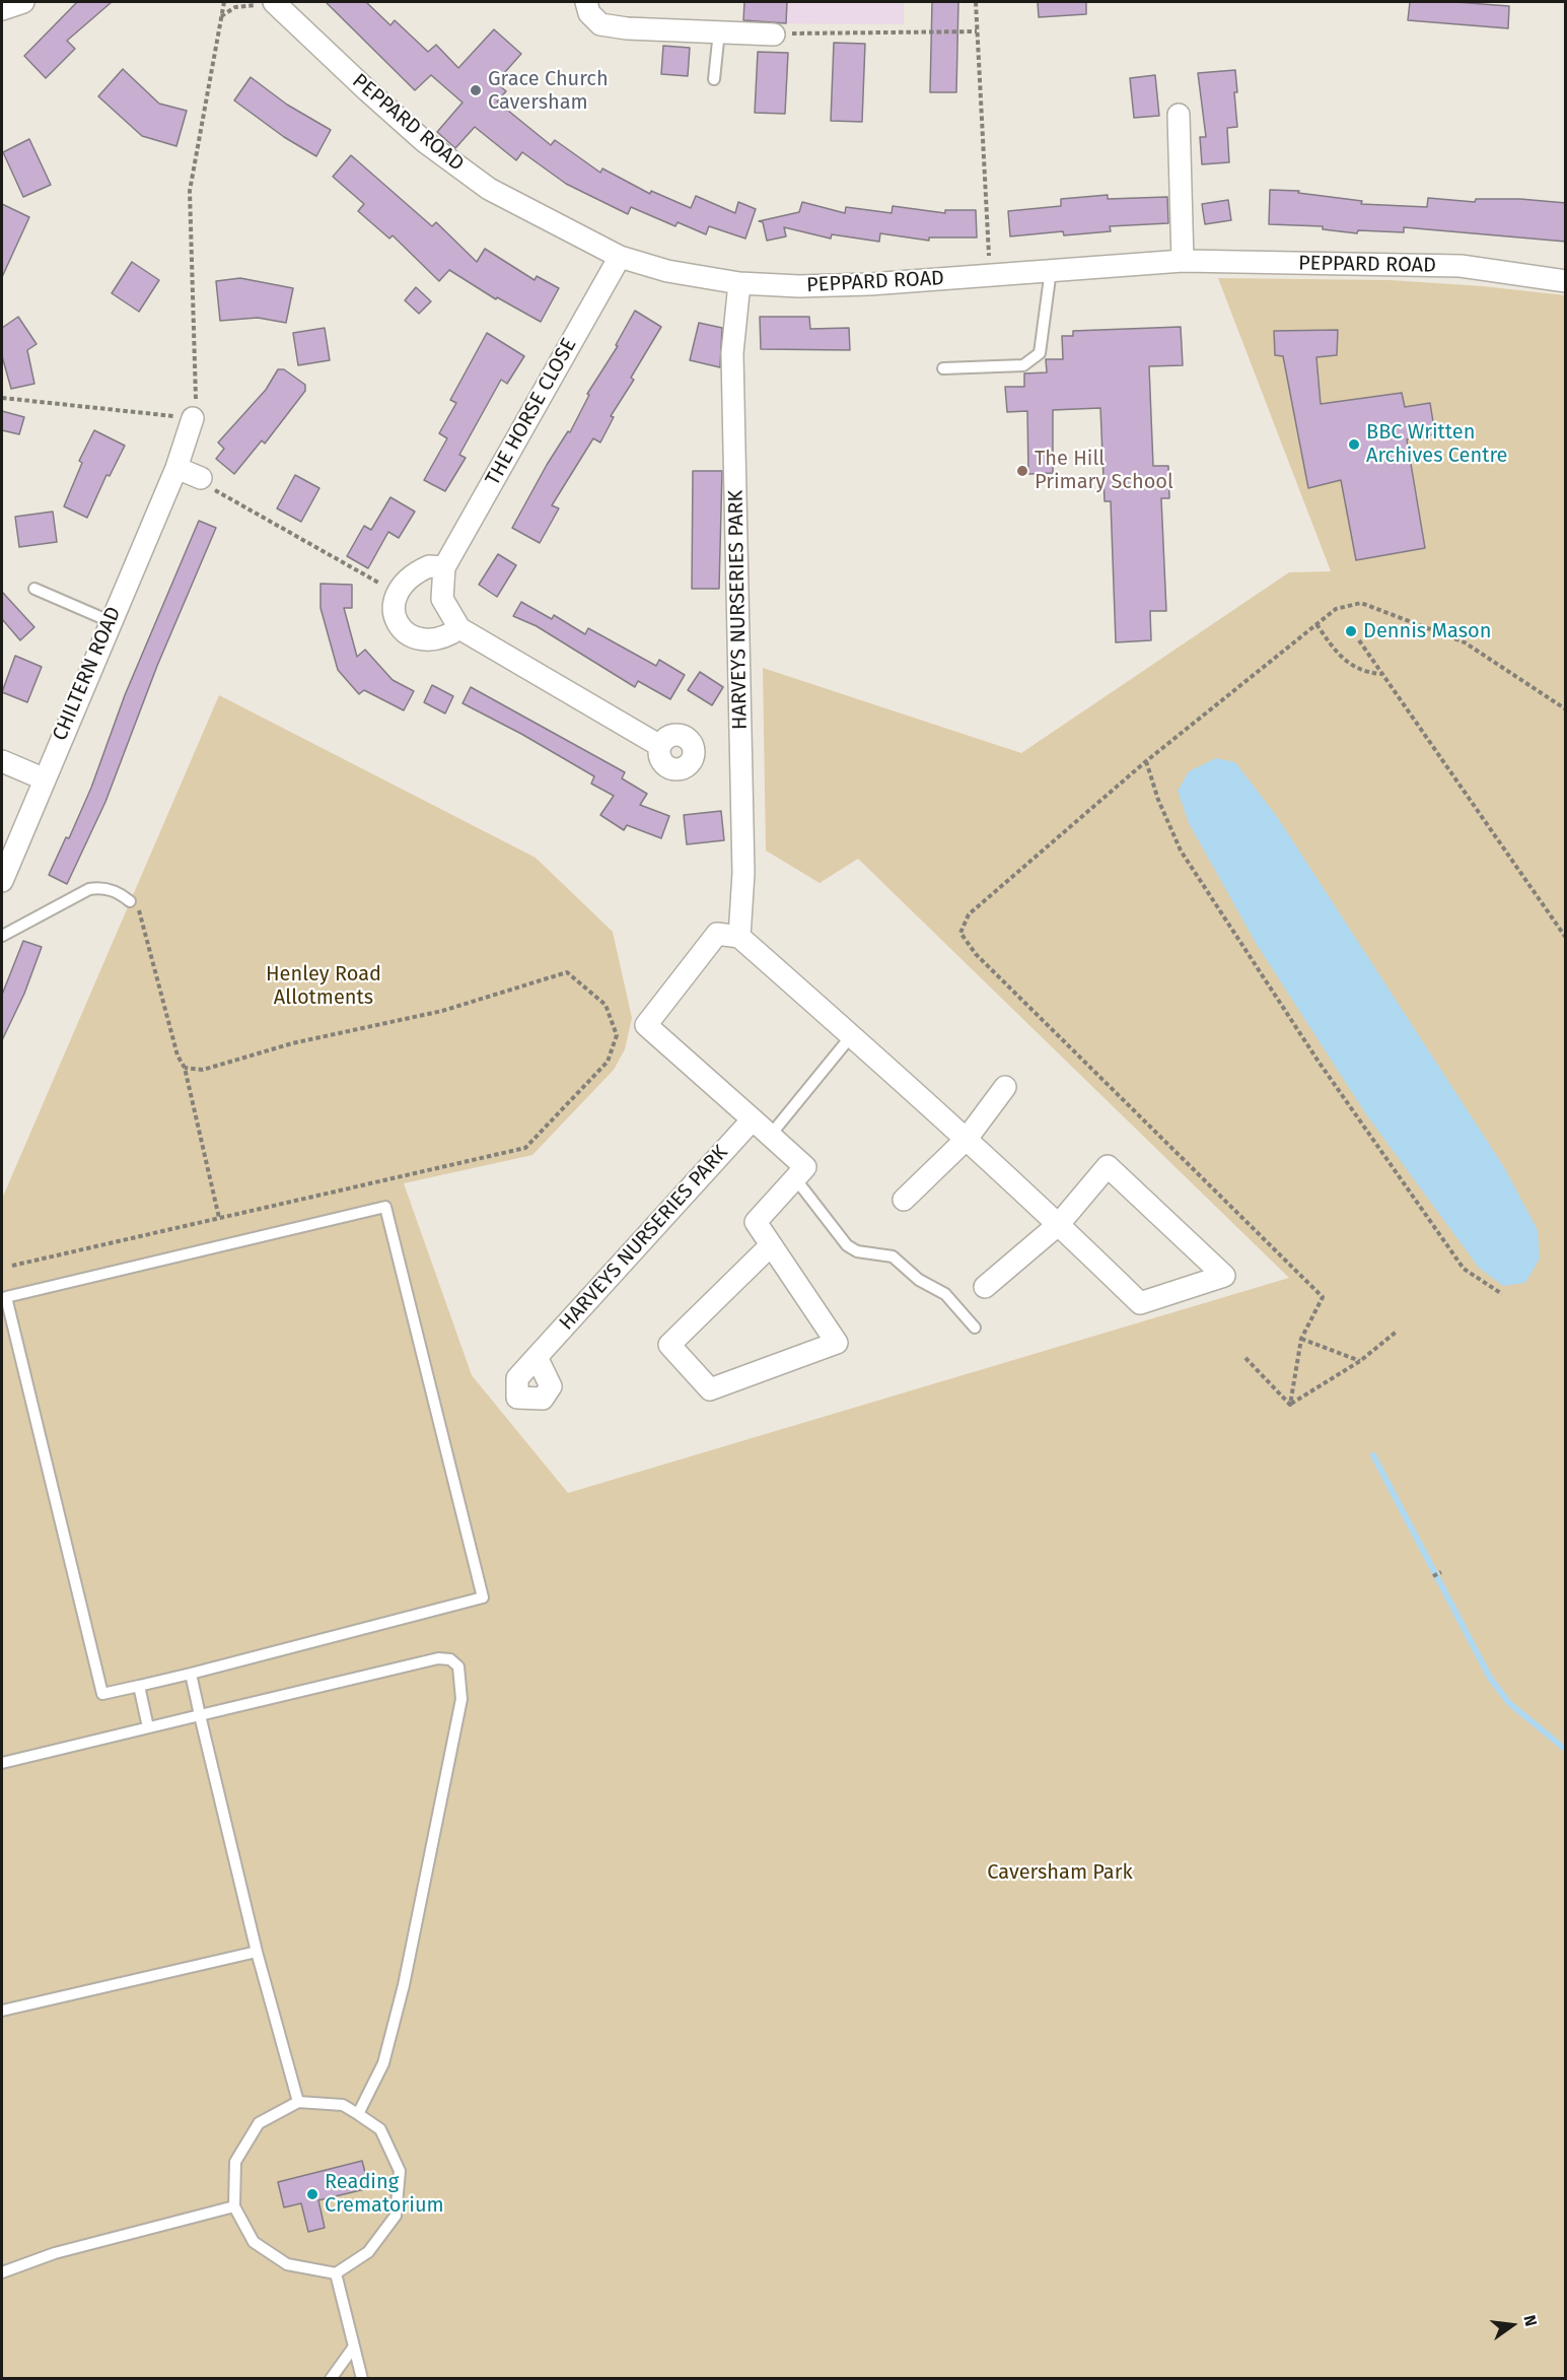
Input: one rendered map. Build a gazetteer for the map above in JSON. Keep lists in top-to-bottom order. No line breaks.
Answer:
{"streets":{"street":["PEPPARD ROAD","THE HORSE CLOSE","HARVEYS NURSERIES PARK","CHILTERN ROAD"]},"crossings":[["PEPPARD ROAD","THE HORSE CLOSE"],["PEPPARD ROAD","HARVEYS NURSERIES PARK"]],"parks":["Henley Road Allotments","Caversham Park"],"places":["Grace Church Caversham","BBC Written Archives Centre","The Hill Primary School","Dennis Mason","Reading Crematorium"],"north":"right"}
